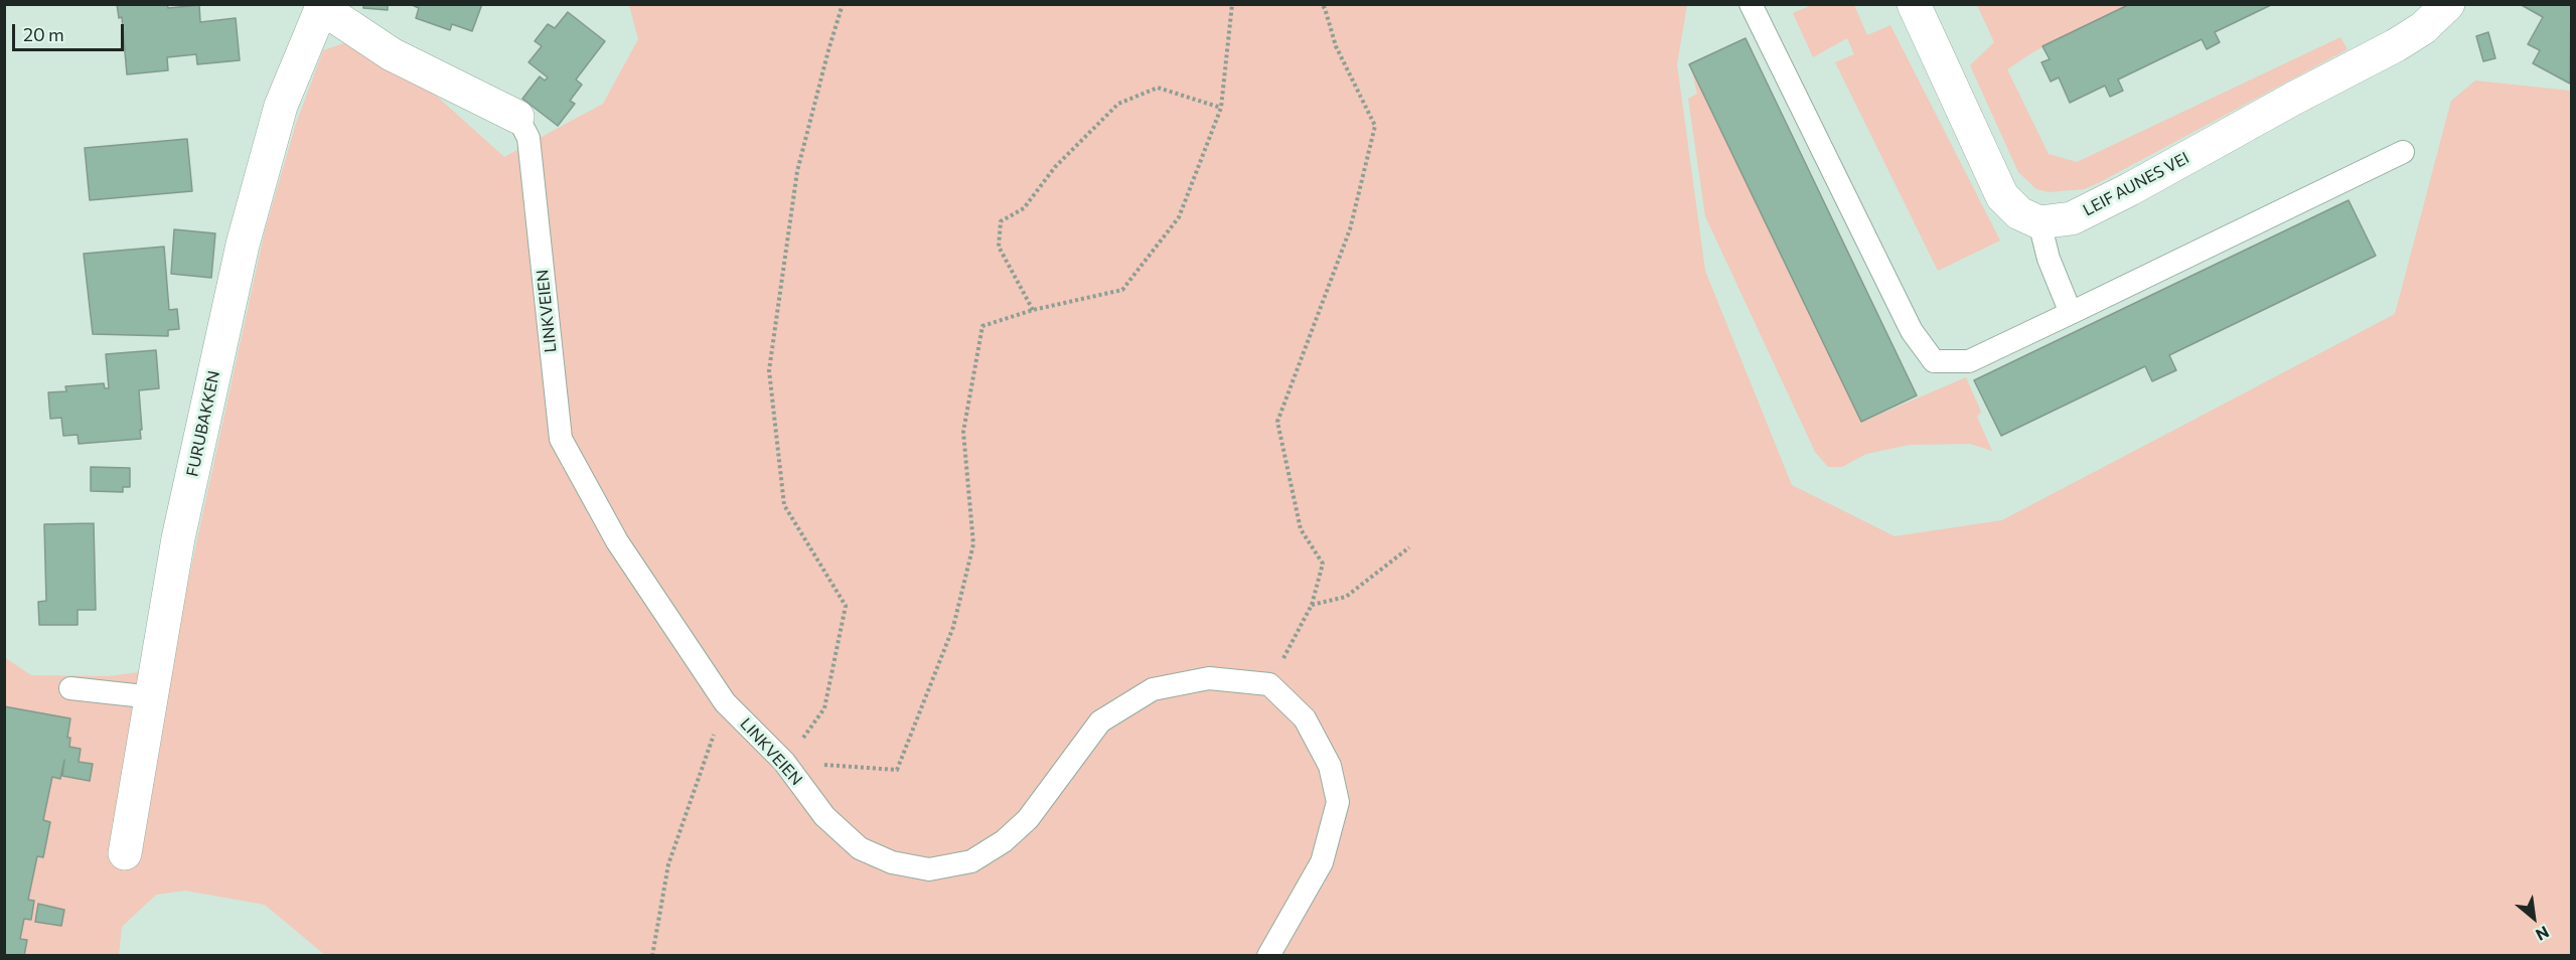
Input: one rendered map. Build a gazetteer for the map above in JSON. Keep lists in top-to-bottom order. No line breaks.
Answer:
{"streets":{"street":["LEIF AUNES VEI","LINKVEIEN","FURUBAKKEN"]},"crossings":[["LINKVEIEN","FURUBAKKEN"]],"scale_bar":"20 m","north":"bottom right"}
